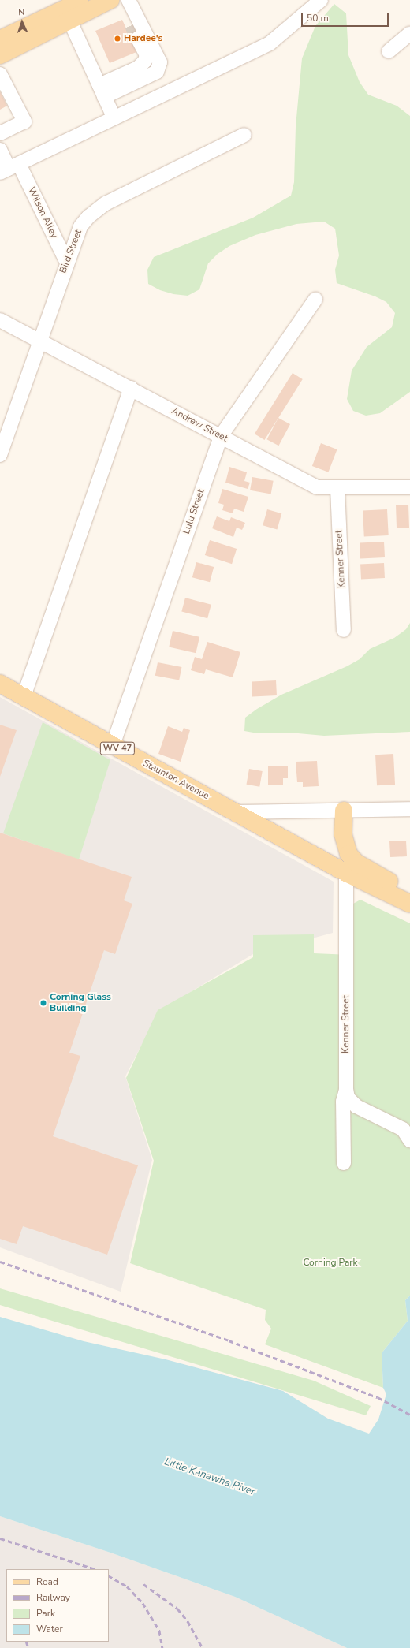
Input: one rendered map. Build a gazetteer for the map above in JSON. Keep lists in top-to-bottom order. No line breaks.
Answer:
{"streets":{"main road":["WV 47","Staunton Avenue"],"street":["Wilson Alley","Bird Street","Andrew Street","Lulu Street","Kenner Street"]},"crossings":[["Wilson Alley","Bird Street"],["Bird Street","Andrew Street"],["Andrew Street","Lulu Street"],["Andrew Street","Kenner Street"],["Lulu Street","Staunton Avenue"],["Kenner Street","Staunton Avenue"]],"water":["Little Kanawha River"],"parks":["Corning Park"],"places":["Hardee's","Corning Glass Building"],"legend":["Road","Railway","Park","Water"],"scale_bar":"50 m","north":"top"}
